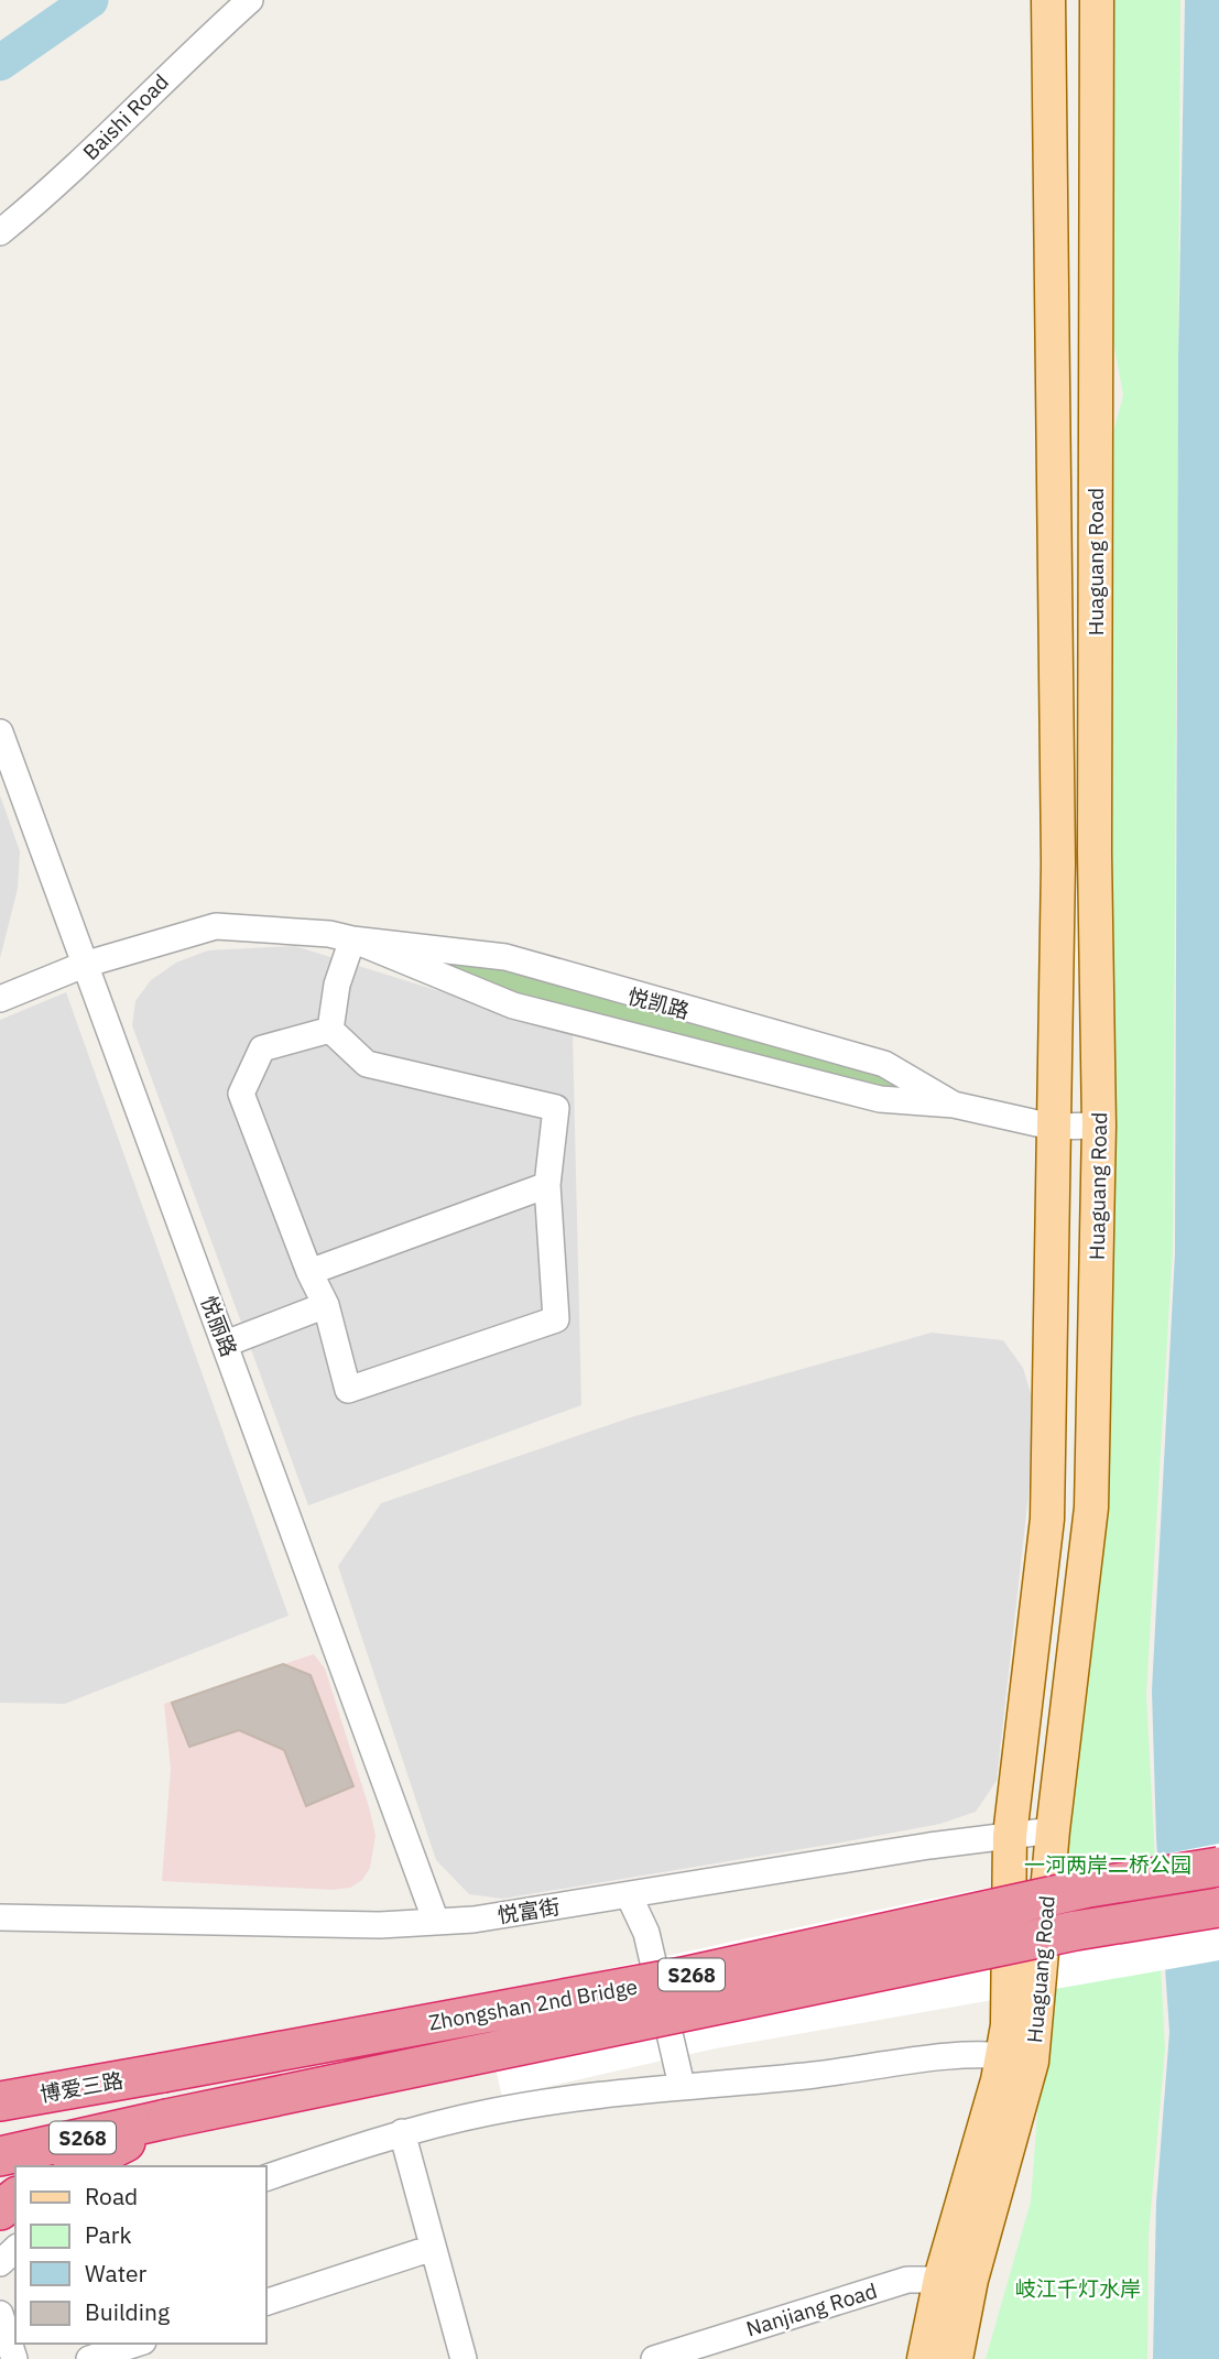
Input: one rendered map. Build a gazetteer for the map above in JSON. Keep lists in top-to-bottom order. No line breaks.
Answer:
{"streets":{"highway":["S268","Zhongshan 2nd Bridge","博爱三路"],"main road":["Huaguang Road"],"street":["Baishi Road","悦凯路","悦丽路","悦富街","Nanjiang Road"]},"crossings":[["Huaguang Road","悦凯路"],["Huaguang Road","悦富街"],["Huaguang Road","Nanjiang Road"],["悦凯路","悦丽路"],["悦丽路","悦富街"],["S268","Zhongshan 2nd Bridge"],["Zhongshan 2nd Bridge","博爱三路"]],"parks":["一河两岸二桥公园","岐江千灯水岸"],"legend":["Road","Park","Water","Building"]}
